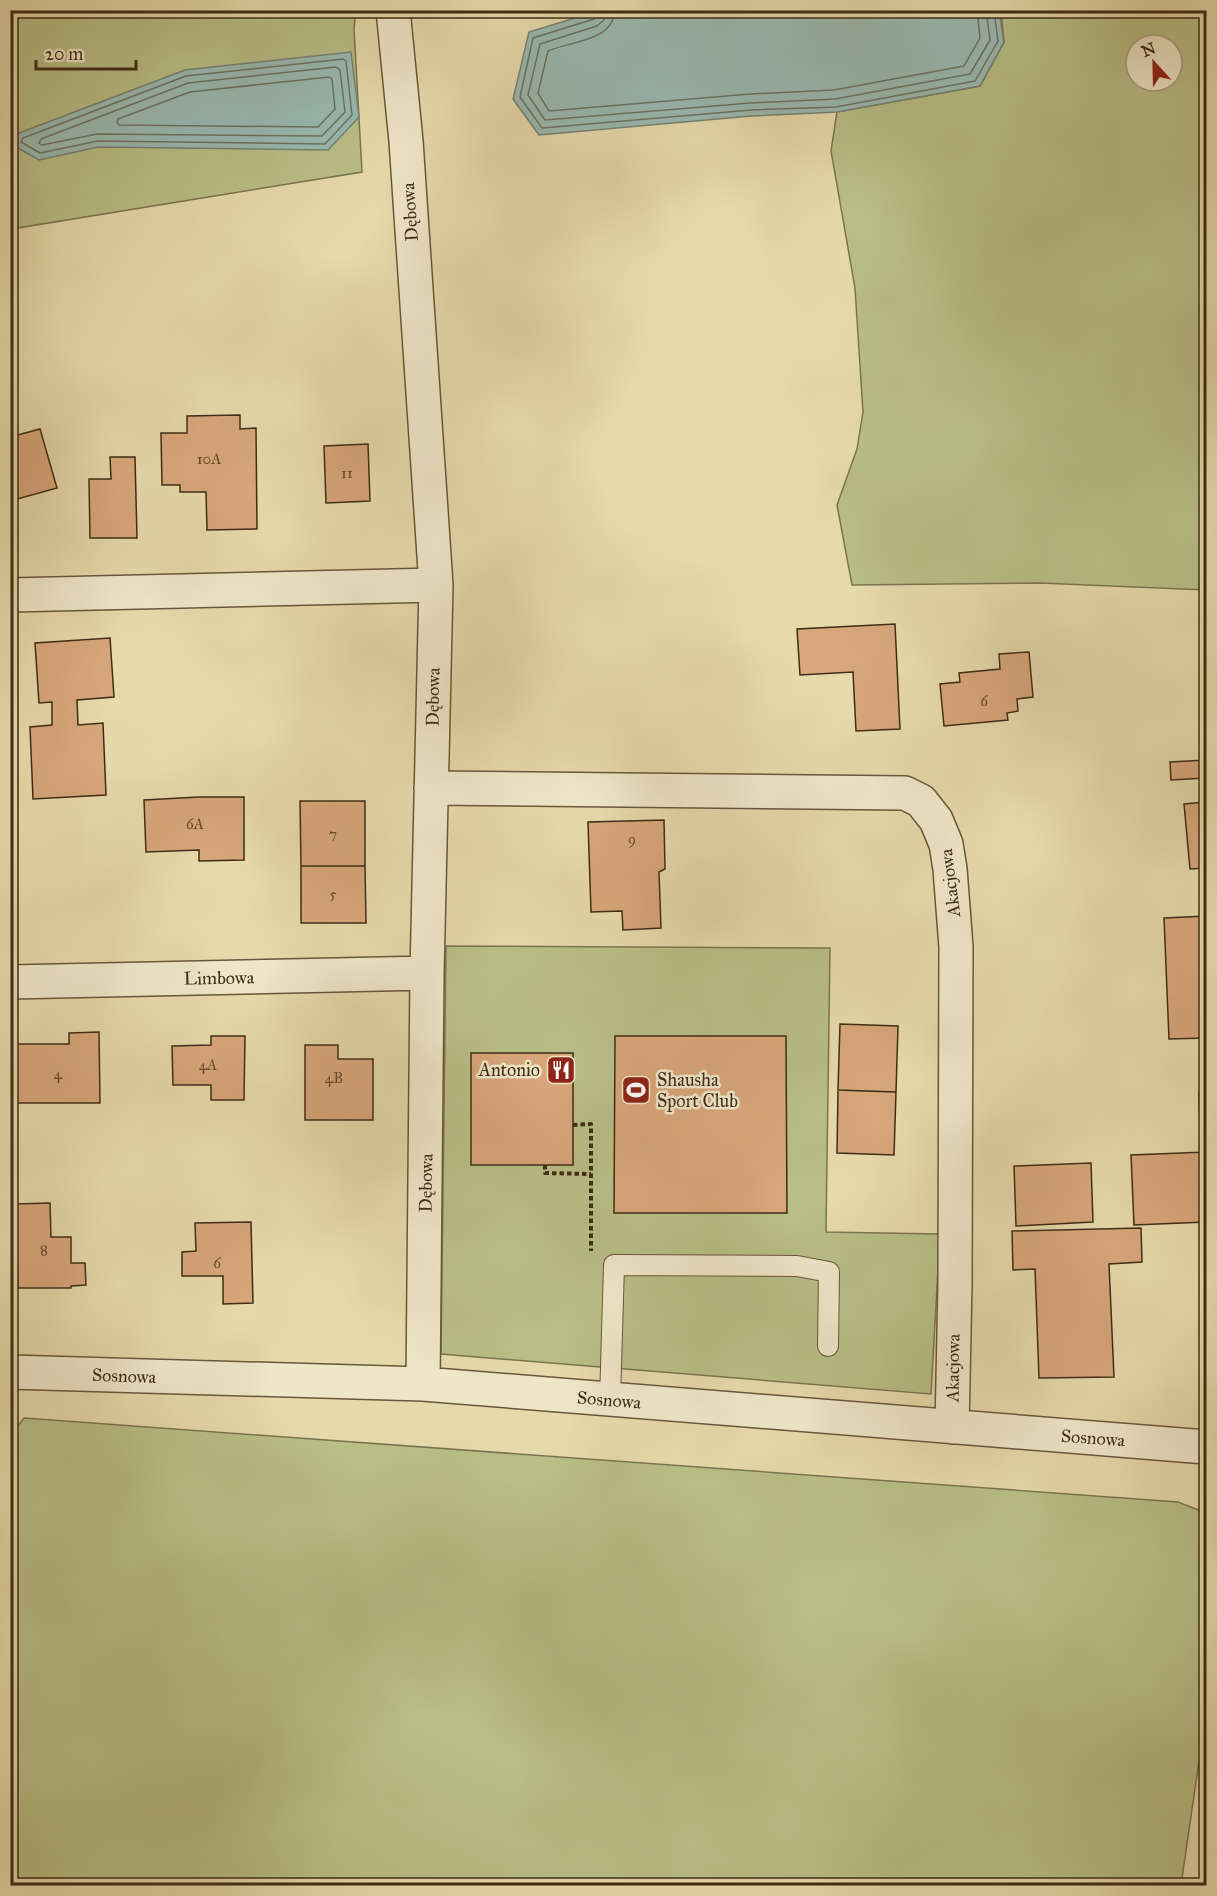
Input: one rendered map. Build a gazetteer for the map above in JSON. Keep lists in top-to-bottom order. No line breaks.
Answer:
{"streets":{"street":["Dębowa","Akacjowa","Limbowa","Sosnowa"]},"crossings":[["Dębowa","Akacjowa"],["Dębowa","Limbowa"],["Dębowa","Sosnowa"],["Akacjowa","Sosnowa"]],"places":{"restaurant":["Antonio"],"sports":["Shausha Sport Club"]},"house_numbers":["10A","11","6","6A","7","9","5","4A","4","4B","8","6"],"scale_bar":"20 m","north":"top"}
